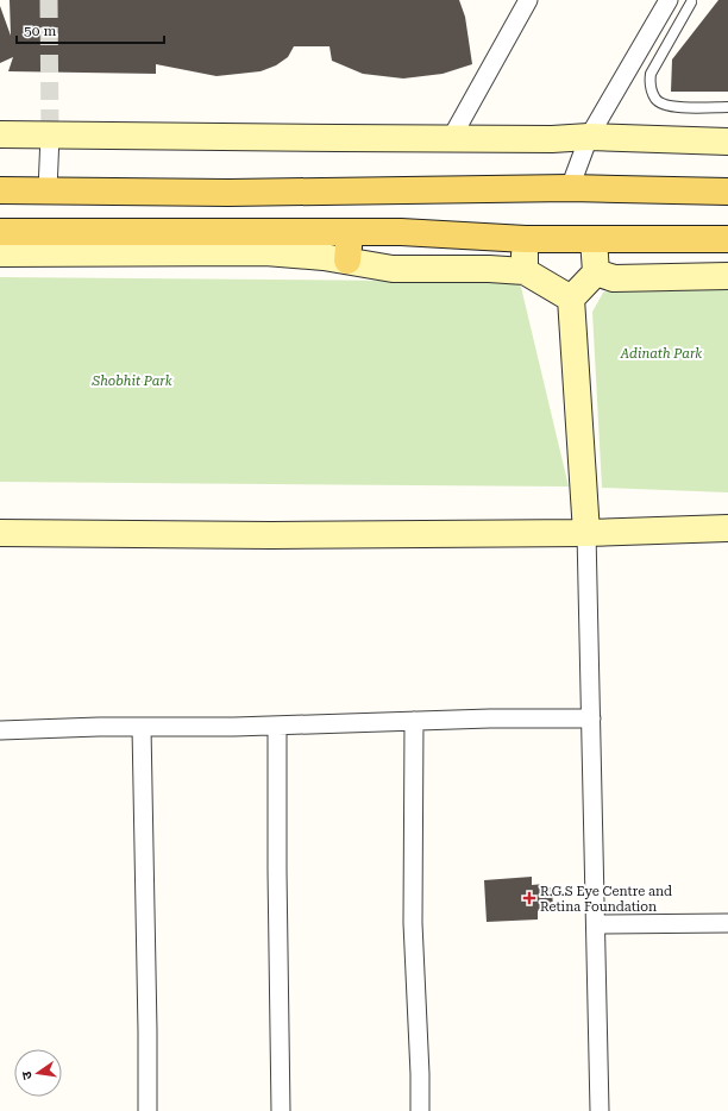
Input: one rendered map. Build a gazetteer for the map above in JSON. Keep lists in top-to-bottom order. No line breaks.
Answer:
{"parks":["Adinath Park","Shobhit Park"],"places":{"health":["R.G.S Eye Centre and Retina Foundation"]},"scale_bar":"50 m","north":"left"}
